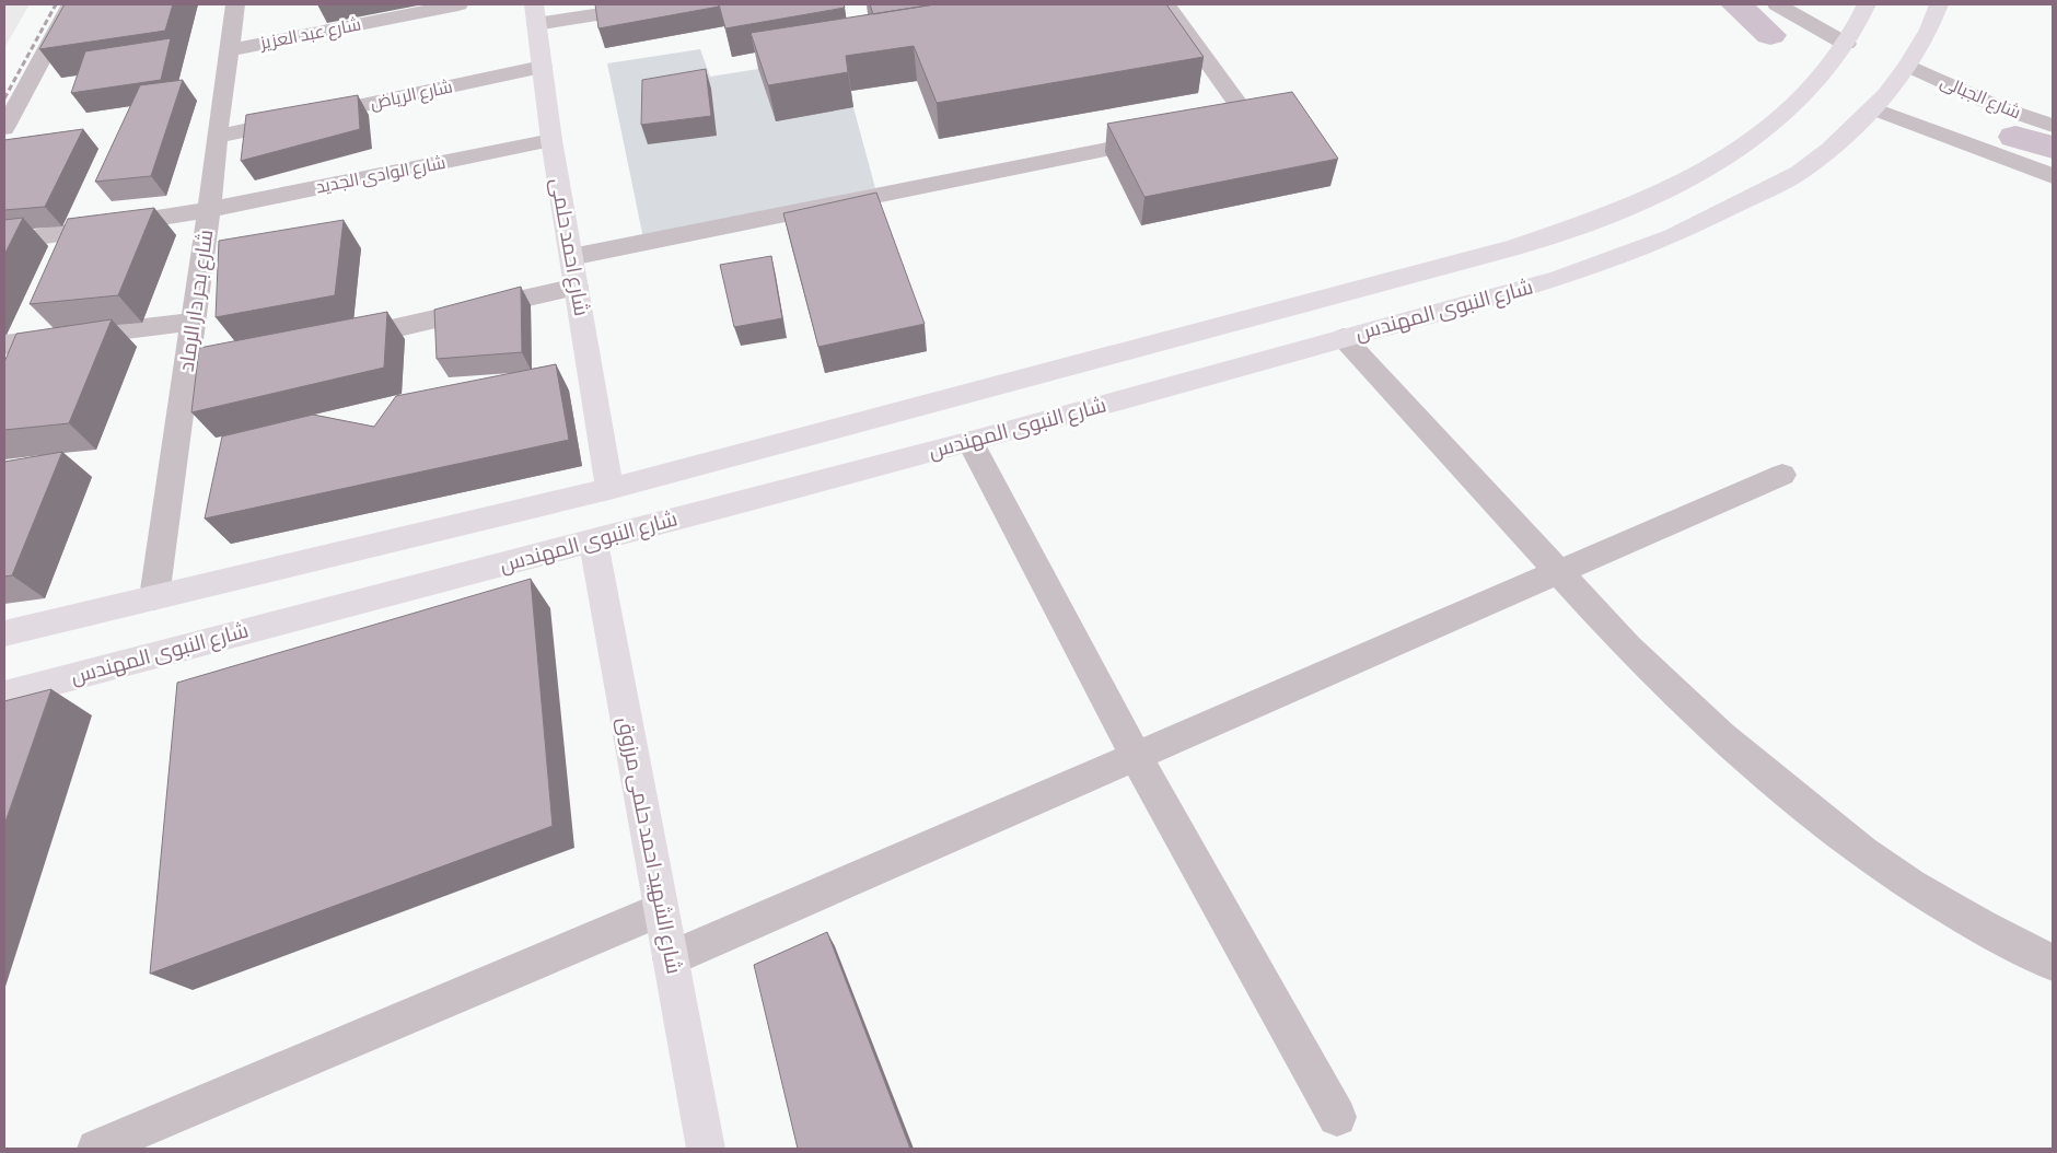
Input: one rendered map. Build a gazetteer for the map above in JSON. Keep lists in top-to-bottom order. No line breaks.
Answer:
{"streets":{"main road":["شارع احمد حلمى","شارع النبوى المهندس","شارع الشهيد احمد حلمى مرزوق"],"street":["شارع عبد العزيز","شارع الرياض","شارع الجبالى","شارع الوادى الجديد","شارع بحر دار الرماد"]},"crossings":[["شارع عبد العزيز","شارع بحر دار الرماد"],["شارع الرياض","شارع احمد حلمى"],["شارع الرياض","شارع بحر دار الرماد"],["شارع الجبالى","شارع النبوى المهندس"],["شارع الوادى الجديد","شارع احمد حلمى"],["شارع الوادى الجديد","شارع بحر دار الرماد"],["شارع احمد حلمى","شارع النبوى المهندس"],["شارع بحر دار الرماد","شارع النبوى المهندس"],["شارع النبوى المهندس","شارع الشهيد احمد حلمى مرزوق"]]}
